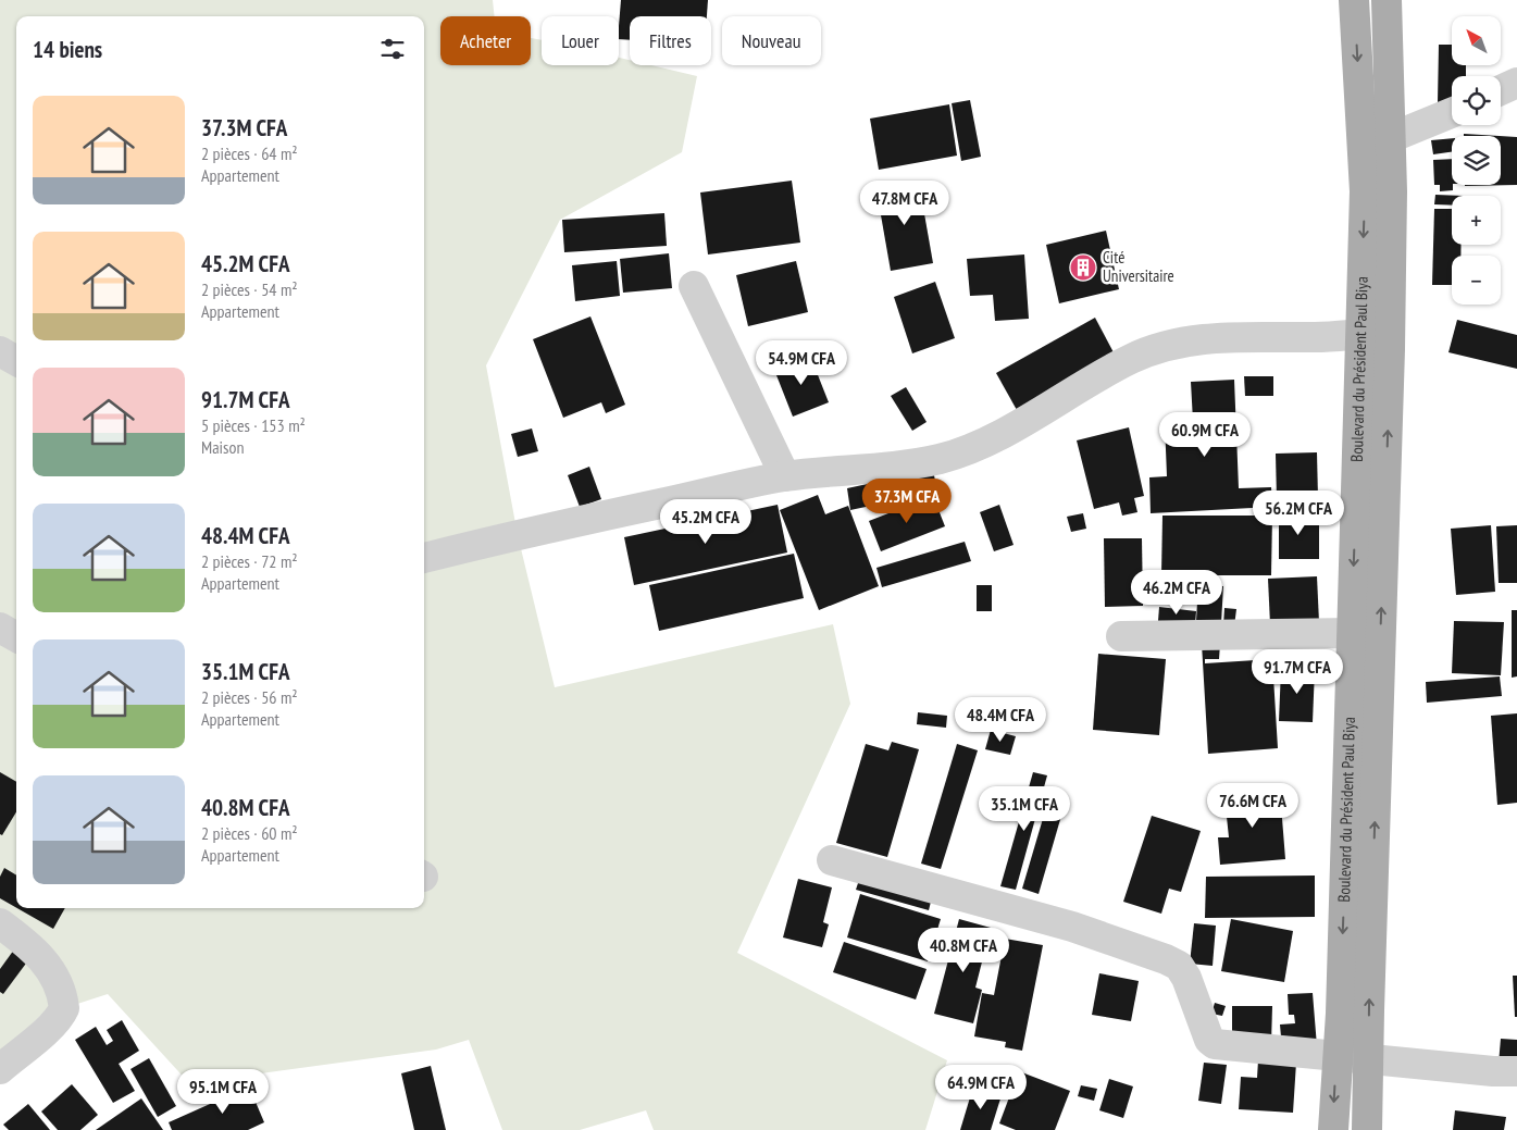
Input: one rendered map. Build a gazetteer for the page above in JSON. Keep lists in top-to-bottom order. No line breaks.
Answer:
{"streets":{"main road":["Boulevard du Président Paul Biya"]},"places":{"building":["Cité Universitaire"]},"north":"top left","page":{"map_buttons":["+","−"],"chip":["Acheter","Louer","Filtres","Nouveau"],"heading":"14 biens","list":[{"name":"37.3M CFA","note":"2 pièces · 64 m² · Appartement"},{"name":"45.2M CFA","note":"2 pièces · 54 m² · Appartement"},{"name":"91.7M CFA","note":"5 pièces · 153 m² · Maison"},{"name":"48.4M CFA","note":"2 pièces · 72 m² · Appartement"},{"name":"35.1M CFA","note":"2 pièces · 56 m² · Appartement"},{"name":"40.8M CFA","note":"2 pièces · 60 m² · Appartement"}],"price":["47.8M CFA","54.9M CFA","60.9M CFA","37.3M CFA","56.2M CFA","45.2M CFA","46.2M CFA","91.7M CFA","48.4M CFA","76.6M CFA","35.1M CFA","40.8M CFA","64.9M CFA","95.1M CFA"]}}
